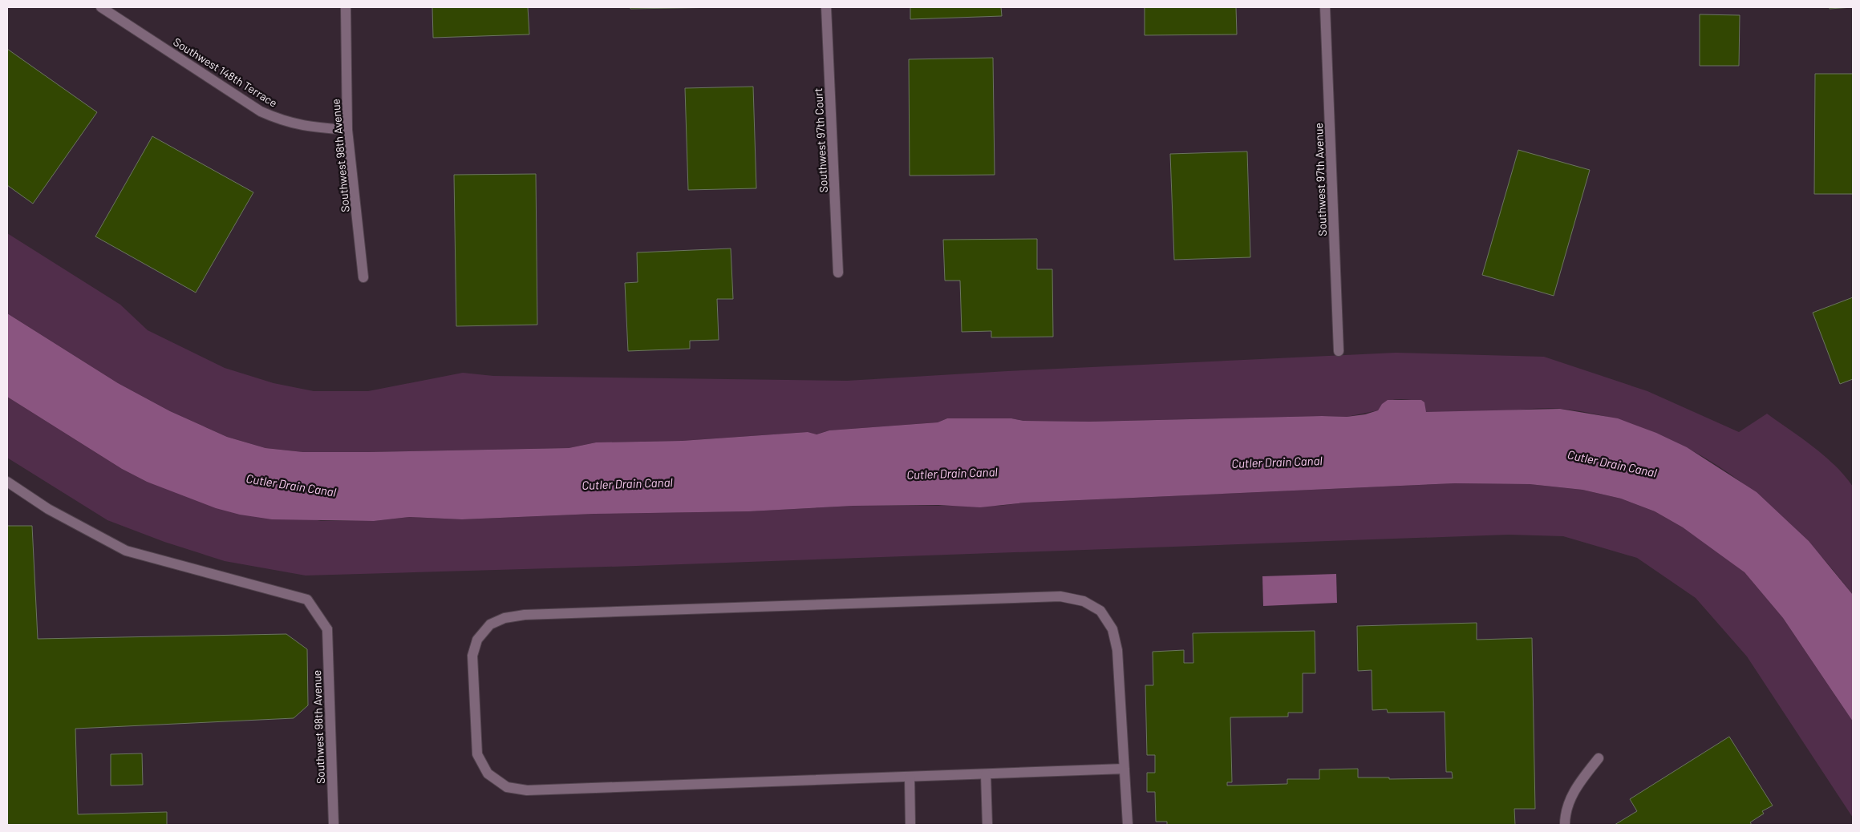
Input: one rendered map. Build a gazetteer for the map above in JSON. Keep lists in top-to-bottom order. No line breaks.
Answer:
{"streets":{"street":["Southwest 148th Terrace","Southwest 97th Court","Southwest 98th Avenue","Southwest 97th Avenue"]},"crossings":[["Southwest 148th Terrace","Southwest 98th Avenue"]],"water":["Cutler Drain Canal"]}
